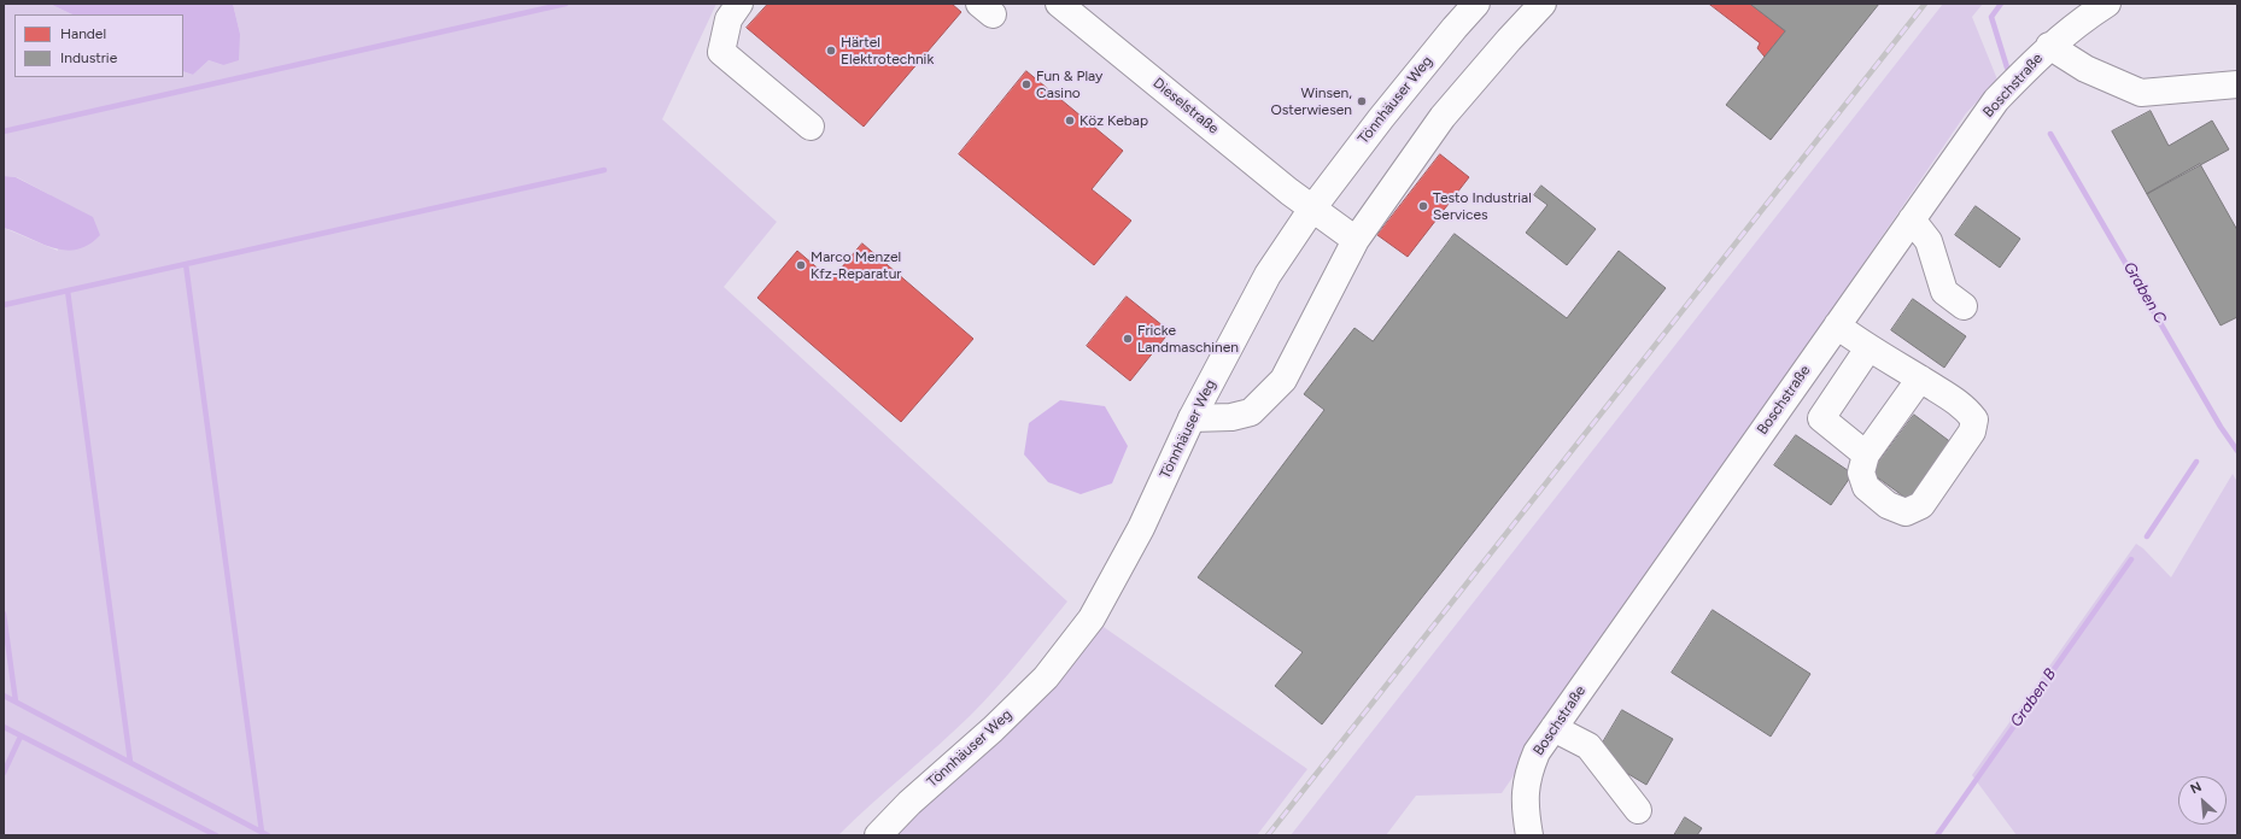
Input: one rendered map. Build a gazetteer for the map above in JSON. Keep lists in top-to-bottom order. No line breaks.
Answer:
{"streets":{"street":["Boschstraße","Tönnhäuser Weg","Dieselstraße"]},"crossings":[["Tönnhäuser Weg","Dieselstraße"]],"water":["Graben C","Graben B"],"places":["Härtel Elektrotechnik","Fun & Play Casino","Winsen, Osterwiesen","Köz Kebap","Testo Industrial Services","Marco Menzel Kfz-Reparatur","Fricke Landmaschinen"],"legend":["Handel","Industrie"],"north":"top left"}
